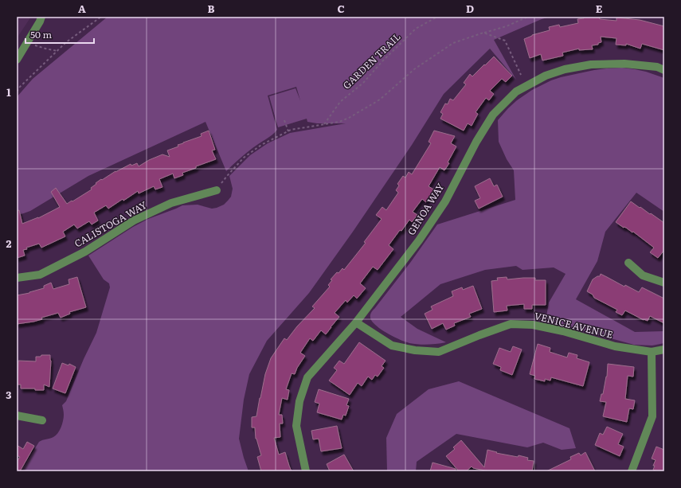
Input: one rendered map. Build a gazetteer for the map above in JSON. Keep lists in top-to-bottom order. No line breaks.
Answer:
{"streets":{"street":["GENOA WAY","CALISTOGA WAY","VENICE AVENUE"],"path":["GARDEN TRAIL"]},"crossings":[["GENOA WAY","VENICE AVENUE"]],"scale_bar":"50 m","grid":{"columns":["A","B","C","D","E"],"rows":["1","2","3"]}}
